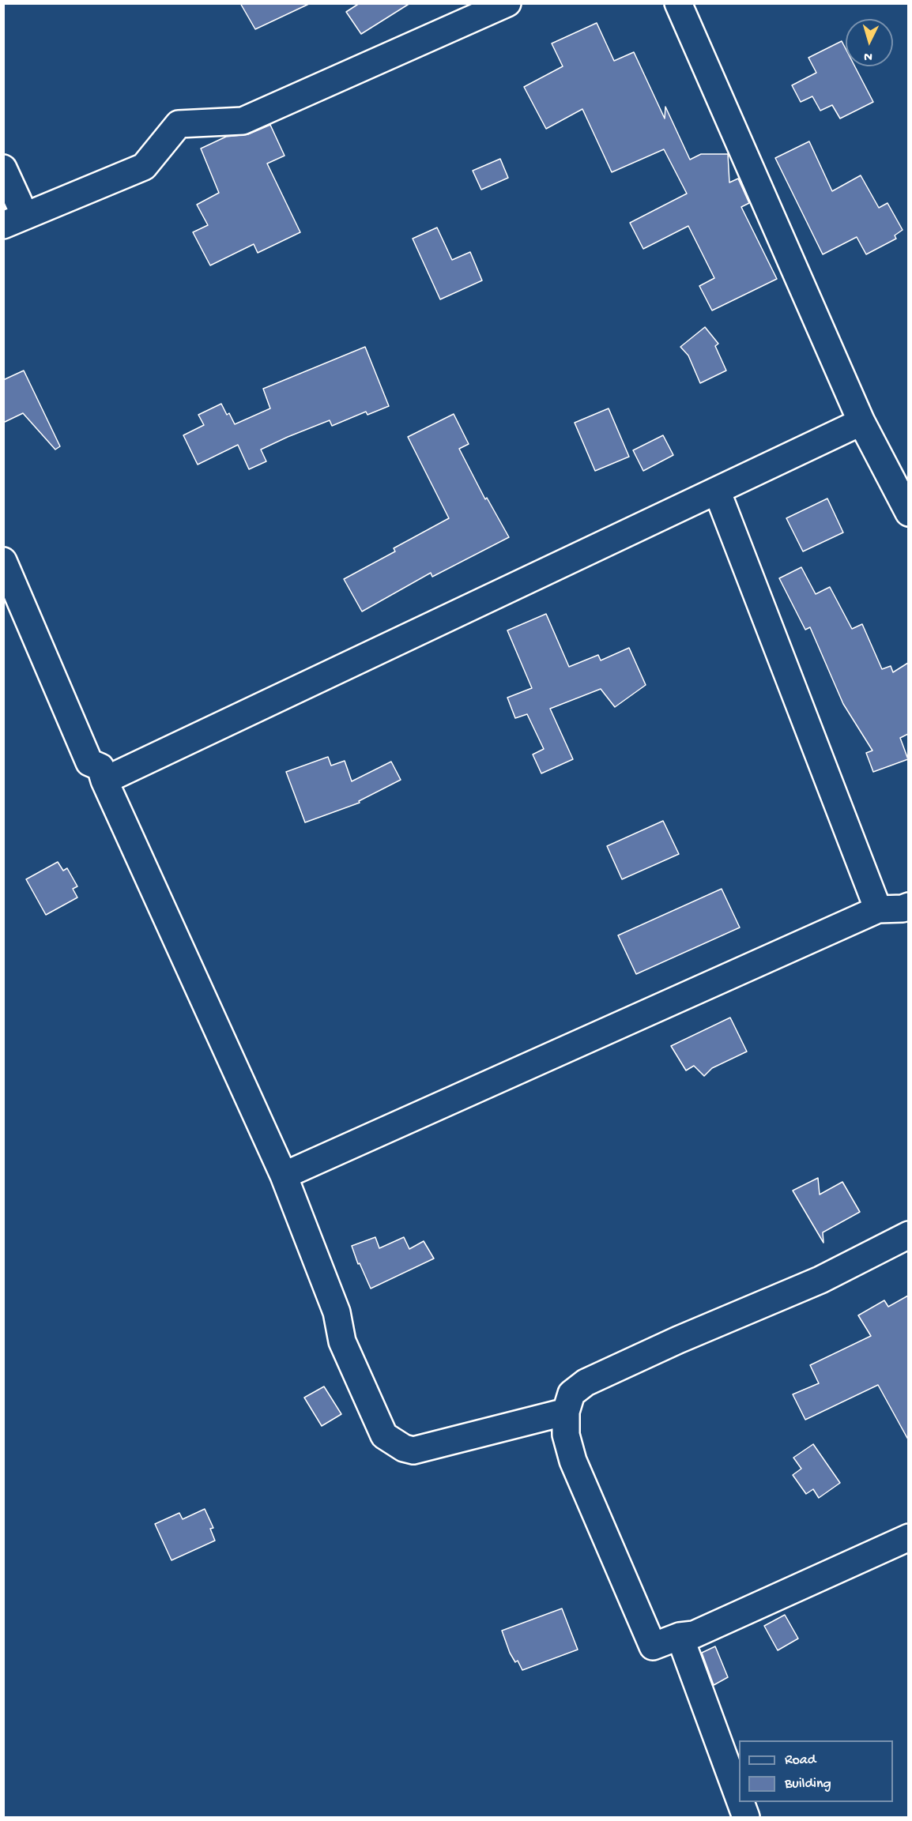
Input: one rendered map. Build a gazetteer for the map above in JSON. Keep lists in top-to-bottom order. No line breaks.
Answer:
{"legend":["Road","Building"],"north":"bottom"}
